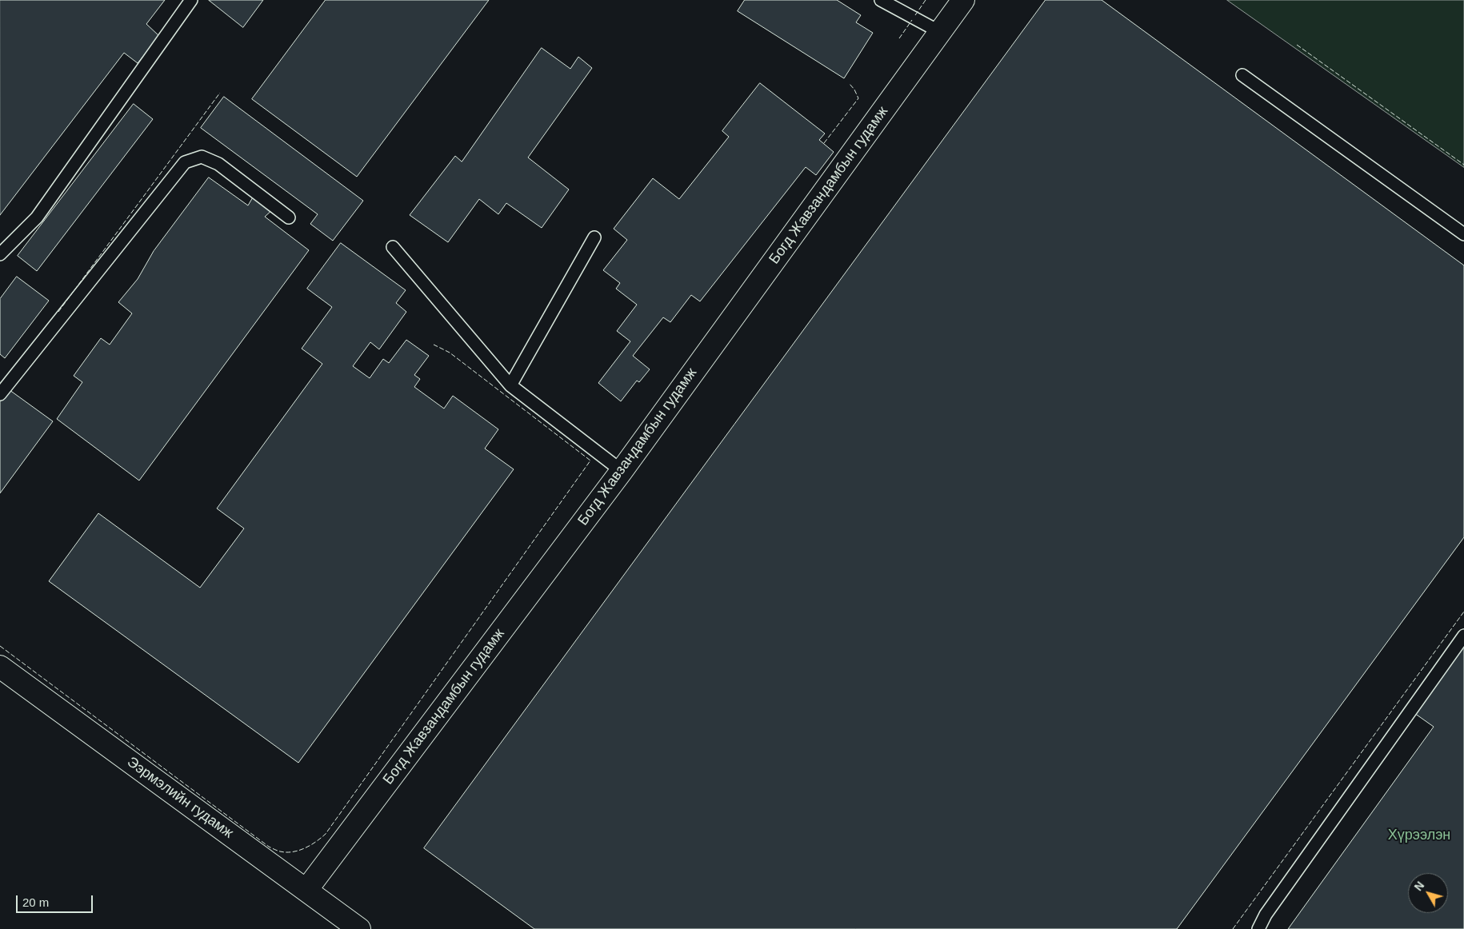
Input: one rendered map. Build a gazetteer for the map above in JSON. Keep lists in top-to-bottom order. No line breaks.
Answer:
{"streets":{"street":["Богд Жавзандамбын гудамж","Ээрмэлийн гудамж"]},"crossings":[["Богд Жавзандамбын гудамж","Ээрмэлийн гудамж"]],"parks":["Хүрээлэн"],"scale_bar":"20 m","north":"top left"}
